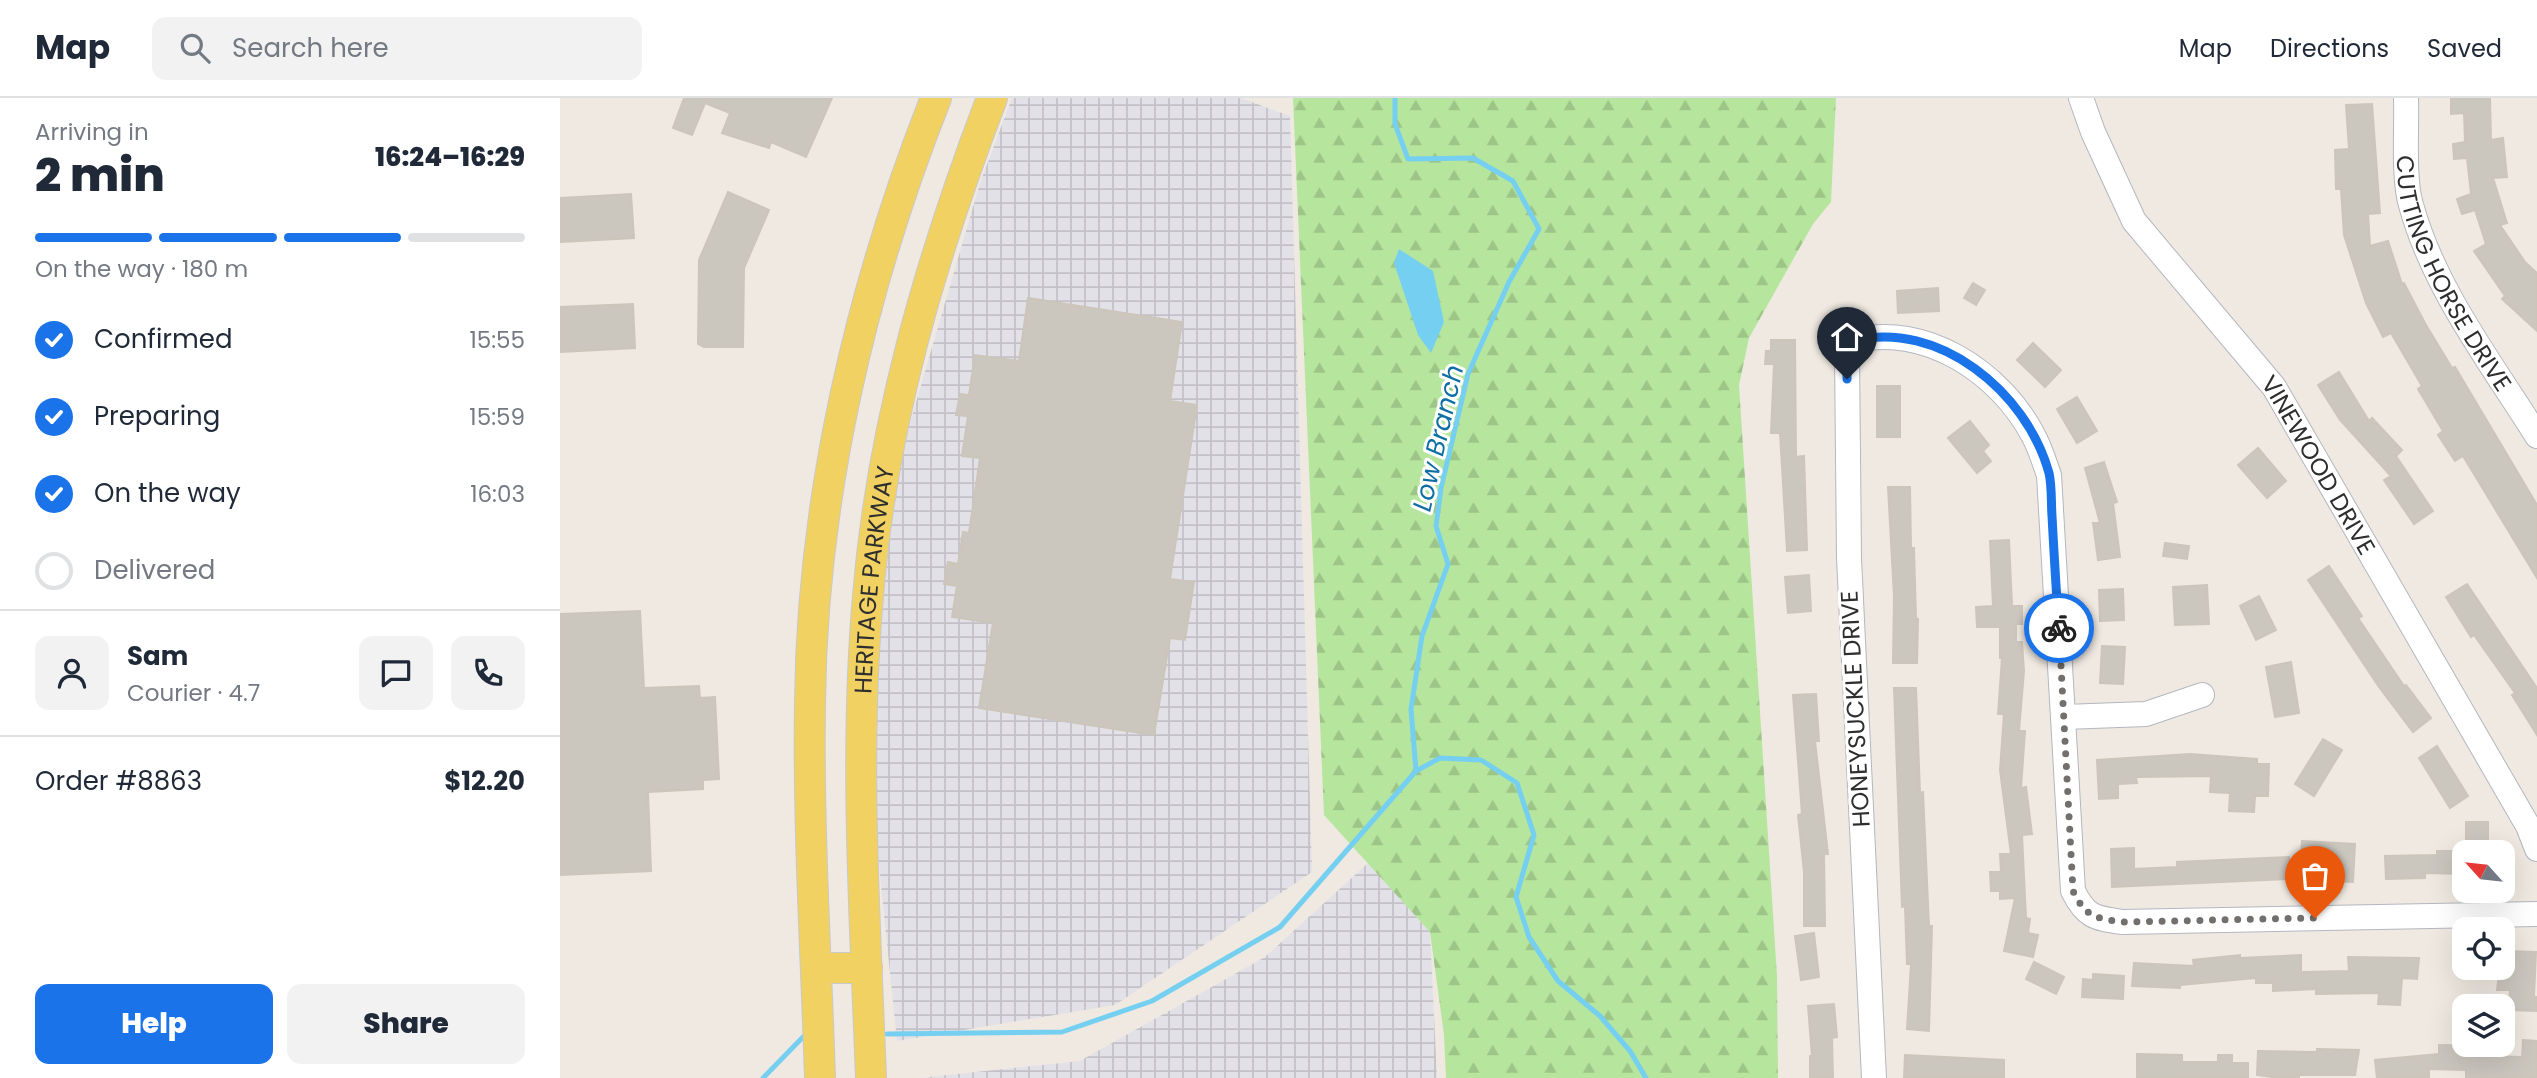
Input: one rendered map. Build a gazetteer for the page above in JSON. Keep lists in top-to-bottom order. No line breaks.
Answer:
{"streets":{"main road":["HERITAGE PARKWAY"],"street":["CUTTING HORSE DRIVE","VINEWOOD DRIVE","HONEYSUCKLE DRIVE"]},"water":["Low Branch"],"north":"top left","page":{"header":"Map","search":"Search here","nav":["Map","Directions","Saved"],"heading":["2 min","Arriving in","16:24–16:29"],"panel":["Sam","Courier · 4.7","Order #8863","$12.20"],"bar":"On the way · 180 m","list":[["Confirmed","15:55"],["Preparing","15:59"],["On the way","16:03"],"Delivered"],"buttons":["Help","Share"]}}
